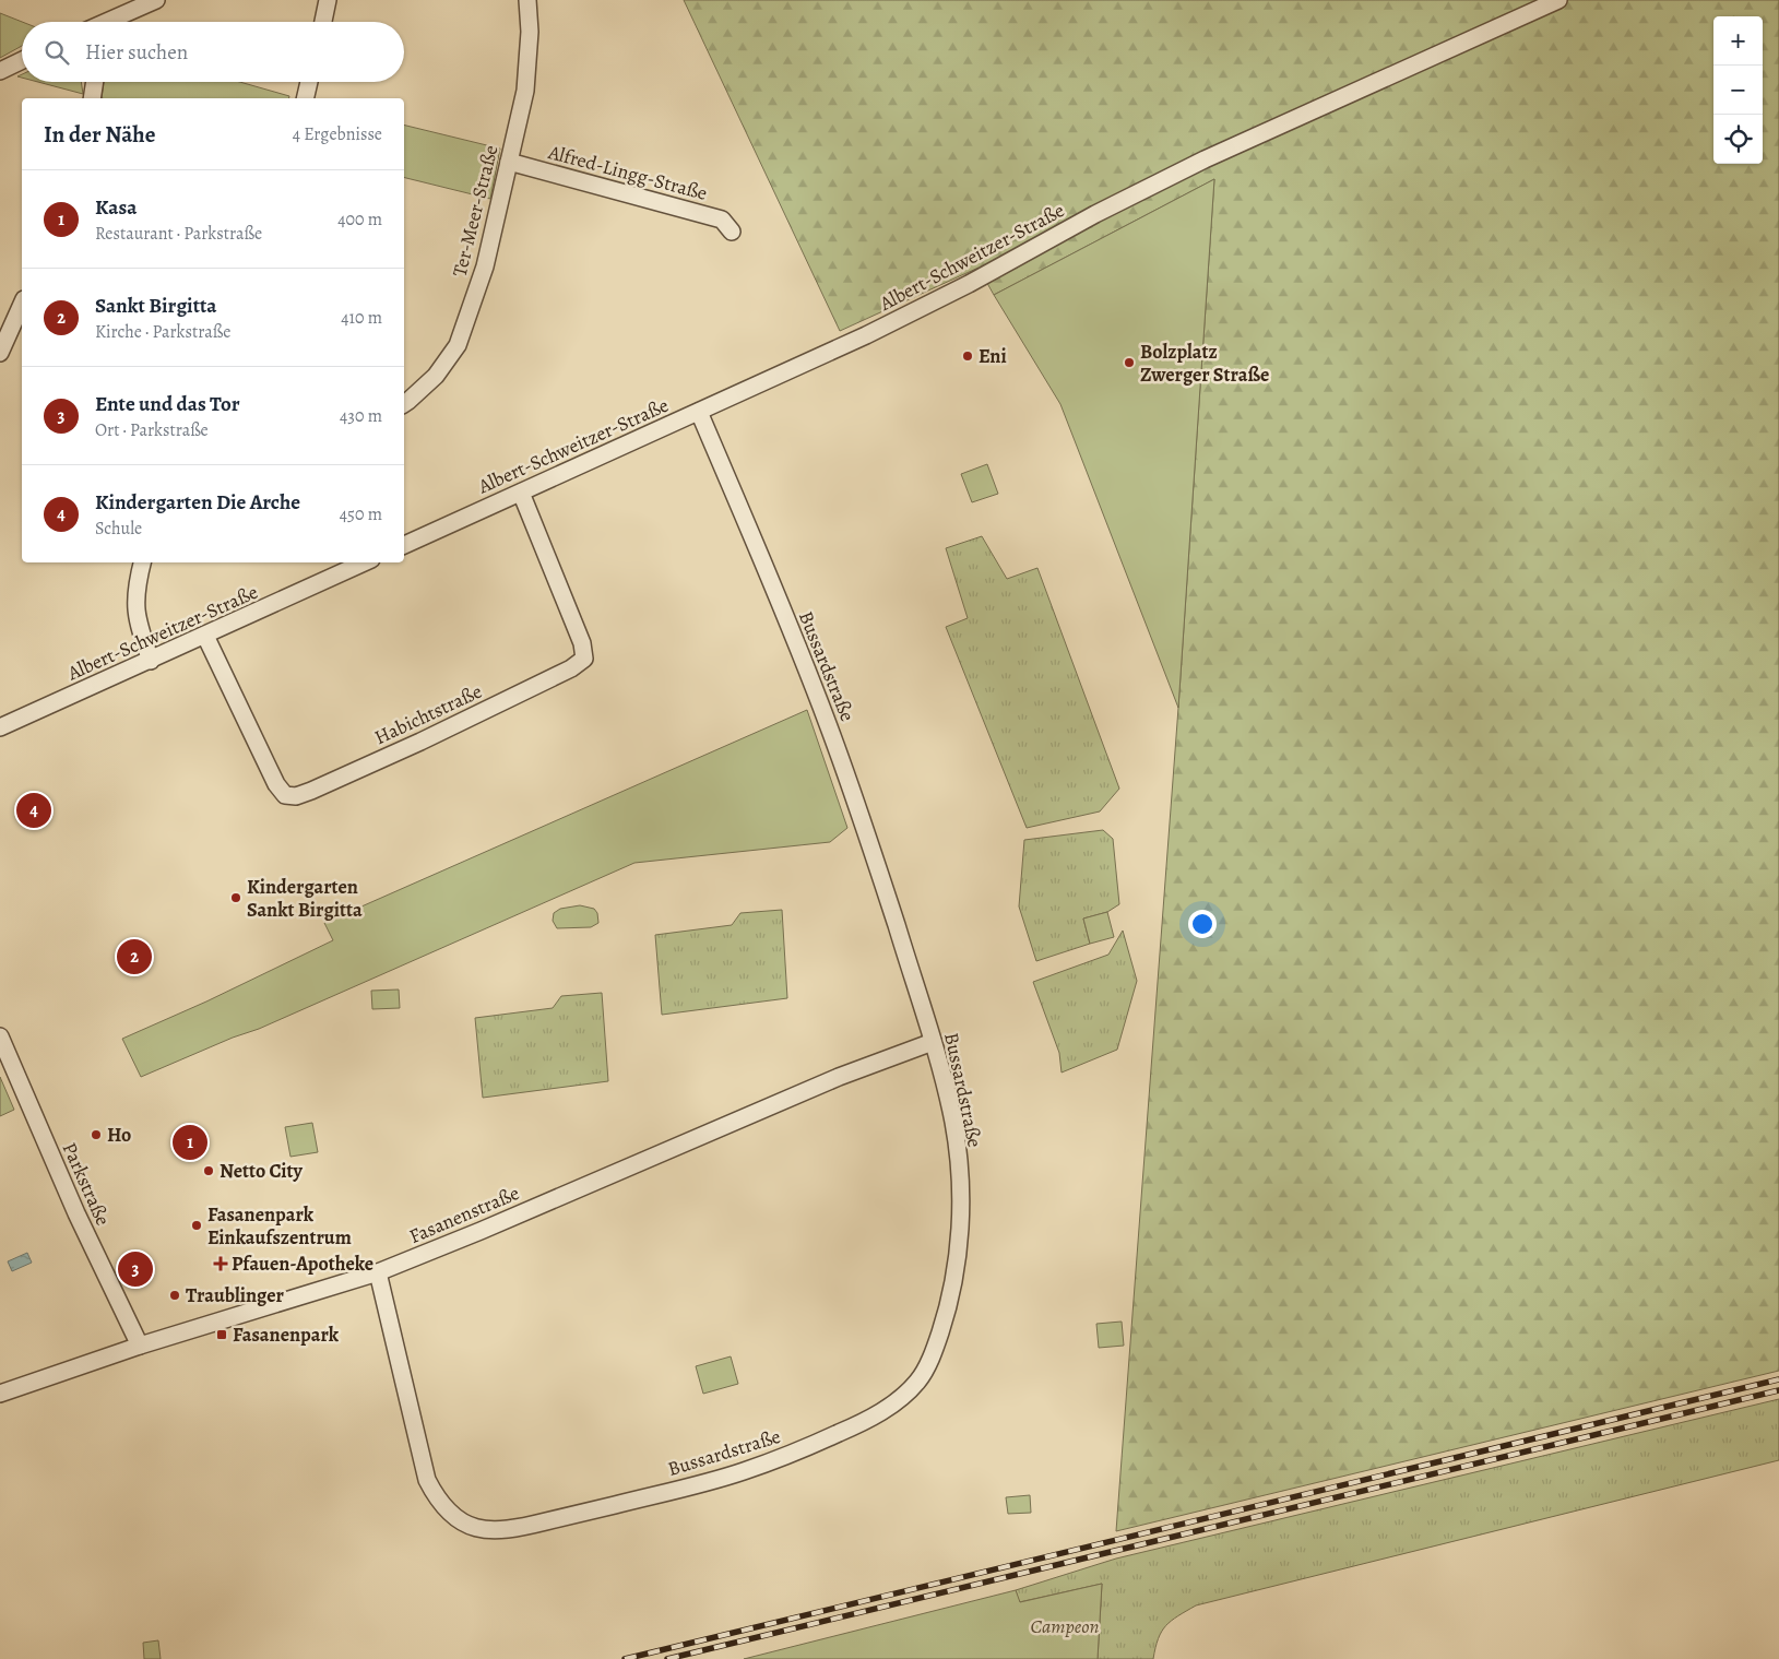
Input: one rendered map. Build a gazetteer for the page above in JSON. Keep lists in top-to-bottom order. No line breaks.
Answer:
{"streets":{"street":["Alfred-Lingg-Straße","Ter-Meer-Straße","Albert-Schweitzer-Straße","Bussardstraße","Habichtstraße","Parkstraße","Fasanenstraße"]},"crossings":[["Alfred-Lingg-Straße","Ter-Meer-Straße"],["Albert-Schweitzer-Straße","Bussardstraße"],["Albert-Schweitzer-Straße","Habichtstraße"],["Bussardstraße","Fasanenstraße"],["Parkstraße","Fasanenstraße"]],"parks":["Campeon"],"places":{"other":["Eni","Bolzplatz Zwerger Straße","Kindergarten Sankt Birgitta","Ho","Netto City","Fasanenpark Einkaufszentrum","Traublinger"],"health":["Pfauen-Apotheke"],"transit":["Fasanenpark"]},"page":{"map_buttons":["+","−"],"search":"Hier suchen","heading":["In der Nähe","4 Ergebnisse"],"list":[{"mark":"1","name":"Kasa","note":"Restaurant · Parkstraße","value":"400 m"},{"mark":"2","name":"Sankt Birgitta","note":"Kirche · Parkstraße","value":"410 m"},{"mark":"3","name":"Ente und das Tor","note":"Ort · Parkstraße","value":"430 m"},{"mark":"4","name":"Kindergarten Die Arche","note":"Schule","value":"450 m"}],"pins":["4","2","1","3"]}}
